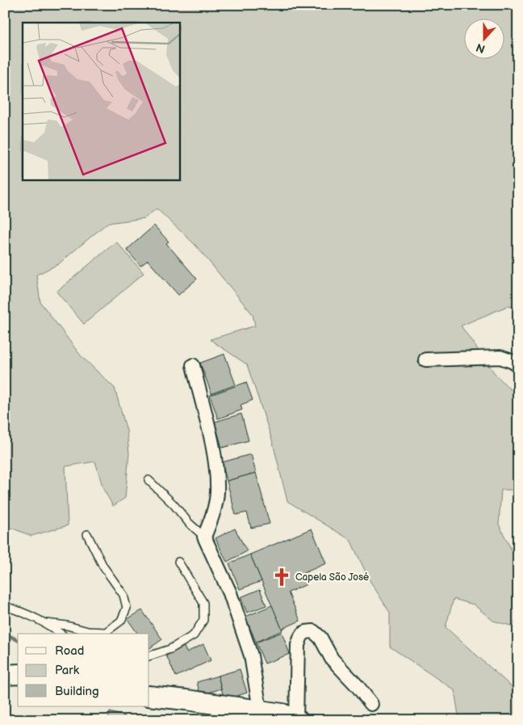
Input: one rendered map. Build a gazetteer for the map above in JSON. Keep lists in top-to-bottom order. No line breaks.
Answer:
{"places":{"church":["Capela São José"]},"legend":["Road","Park","Building"],"north":"bottom"}
